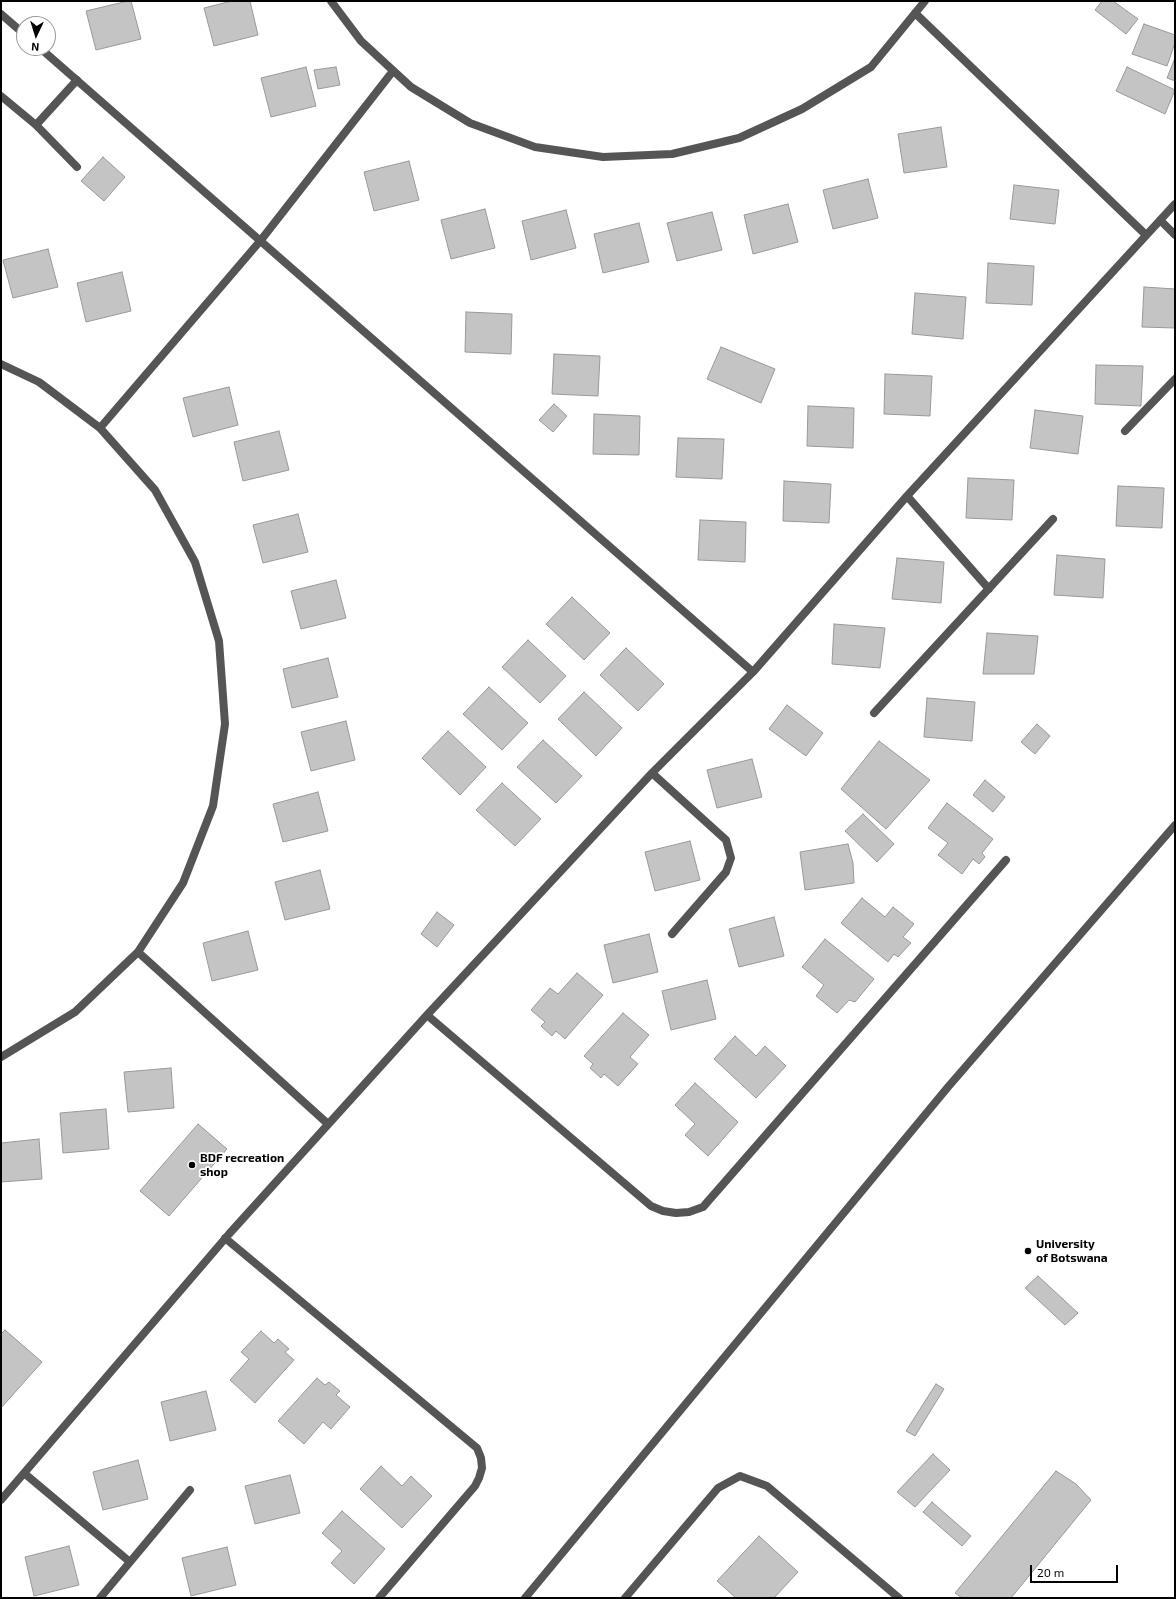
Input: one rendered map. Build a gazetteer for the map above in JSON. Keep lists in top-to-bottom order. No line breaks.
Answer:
{"places":["BDF recreation shop","University of Botswana"],"scale_bar":"20 m","north":"bottom"}
